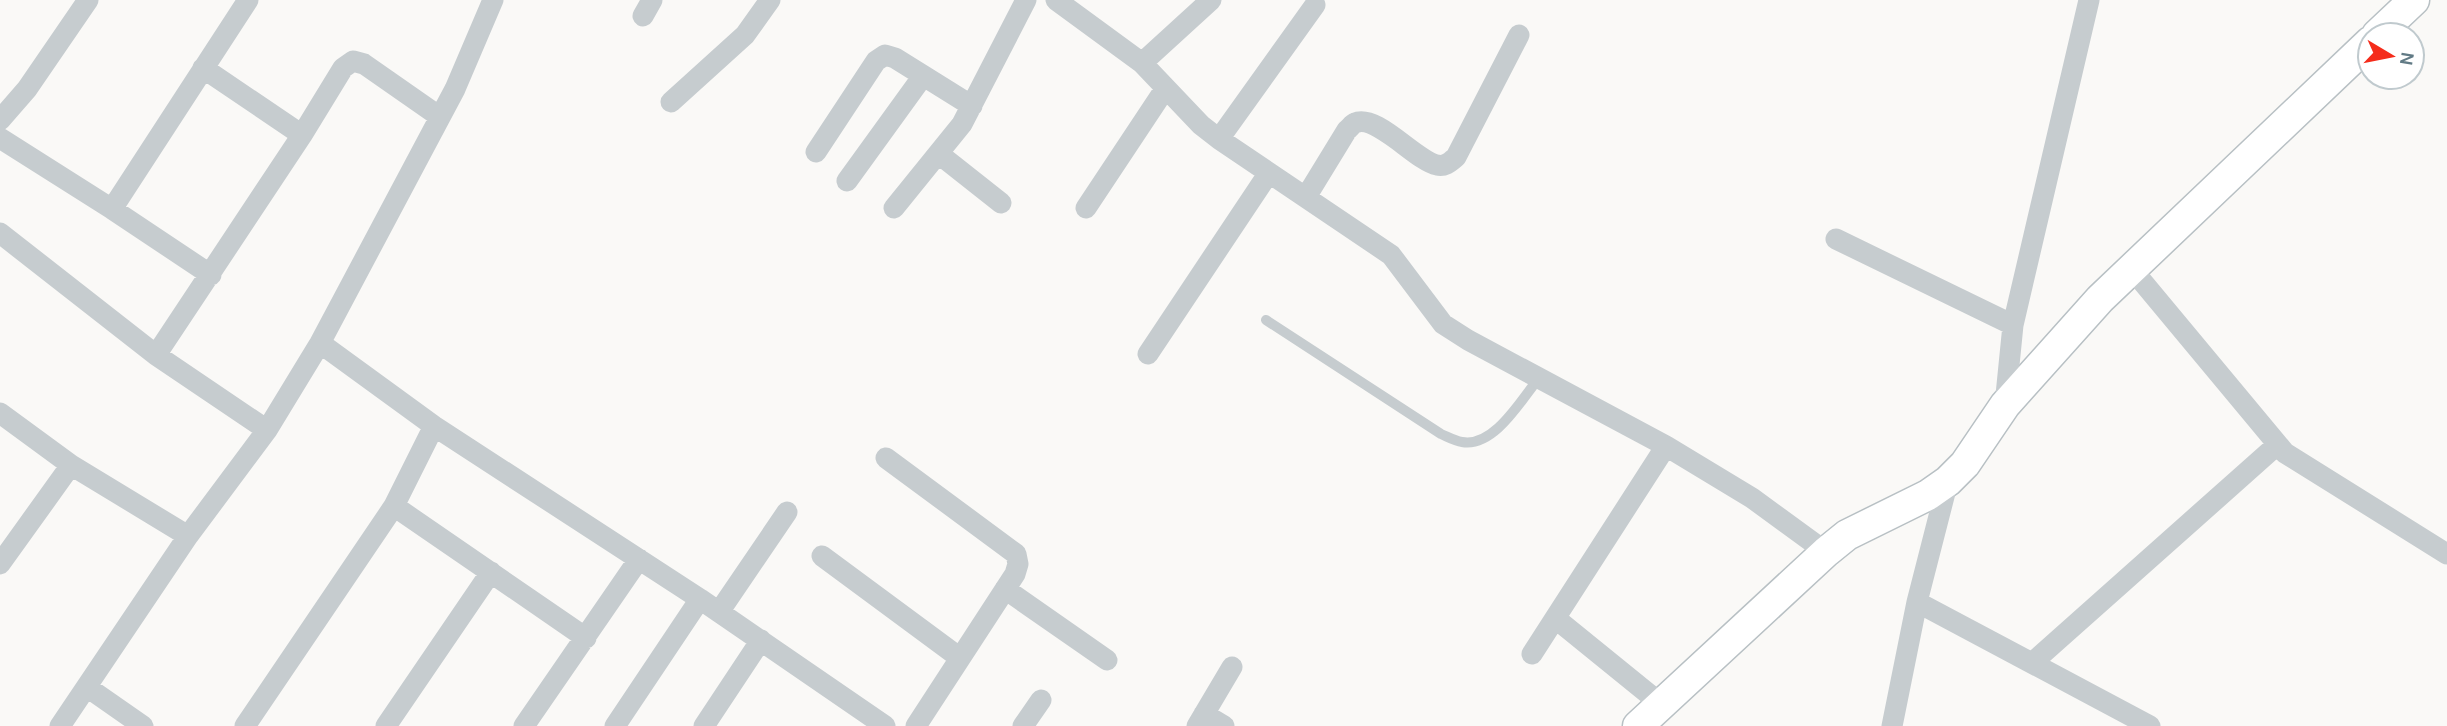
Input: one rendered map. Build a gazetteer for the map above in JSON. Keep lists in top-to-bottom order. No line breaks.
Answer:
{"north":"right"}
